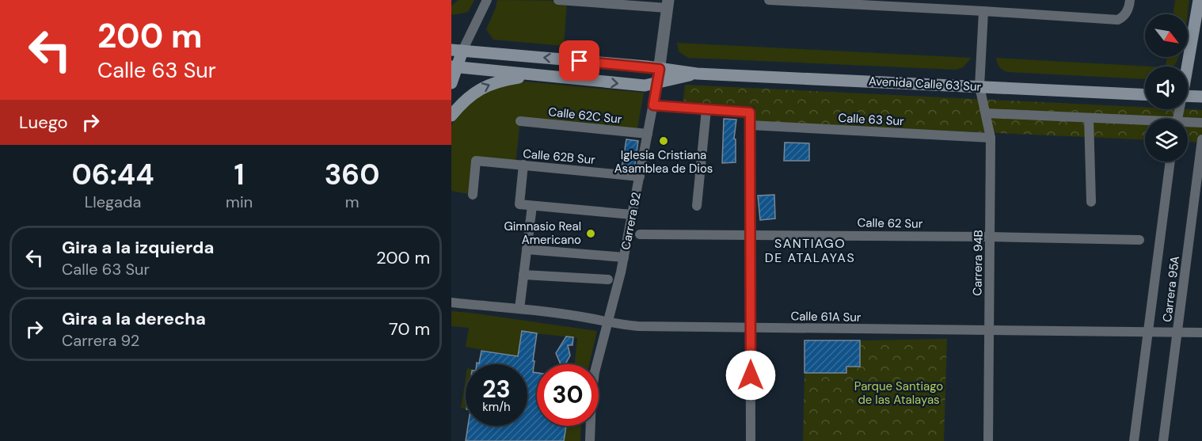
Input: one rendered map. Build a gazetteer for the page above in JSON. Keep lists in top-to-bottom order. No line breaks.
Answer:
{"streets":{"main road":["Avenida Calle 63 Sur"],"street":["Calle 62C Sur","Calle 63 Sur","Calle 62B Sur","Carrera 92","Calle 62 Sur","Carrera 94B","Carrera 95A","Calle 61A Sur"]},"crossings":[["Avenida Calle 63 Sur","Carrera 92"],["Avenida Calle 63 Sur","Carrera 94B"],["Calle 62C Sur","Carrera 92"],["Calle 63 Sur","Carrera 94B"],["Calle 62B Sur","Carrera 92"],["Carrera 92","Calle 61A Sur"],["Calle 62 Sur","Carrera 94B"],["Carrera 94B","Calle 61A Sur"],["Carrera 95A","Calle 61A Sur"]],"districts":["SANTIAGO DE ATALAYAS"],"parks":["Parque Santiago de las Atalayas"],"places":["Iglesia Cristiana Asamblea de Dios","Gimnasio Real Americano"],"north":"bottom right","page":{"turn":["200 m","Calle 63 Sur"],"then":"Luego","eta":["06:44","Llegada","1","min","360","m"],"list":[{"name":"Gira a la izquierda","note":"Calle 63 Sur","value":"200 m"},{"name":"Gira a la derecha","note":"Carrera 92","value":"70 m"}],"speed":"23 km/h","limit":"30"}}
